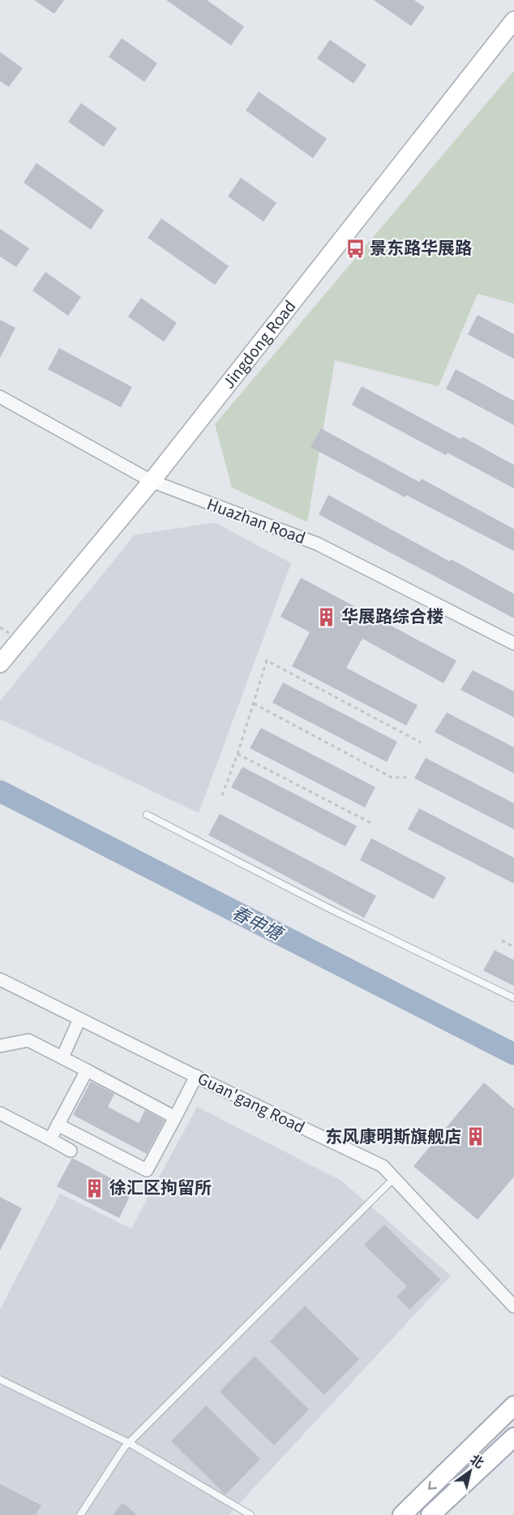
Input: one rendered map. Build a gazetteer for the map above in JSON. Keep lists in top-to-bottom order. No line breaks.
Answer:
{"streets":{"street":["Jingdong Road","Huazhan Road","Guan'gang Road"]},"crossings":[["Jingdong Road","Huazhan Road"]],"water":["春申塘"],"places":{"bus stop":["景东路华展路"],"building":["华展路综合楼","东风康明斯旗舰店","徐汇区拘留所"]},"north":"top right"}
